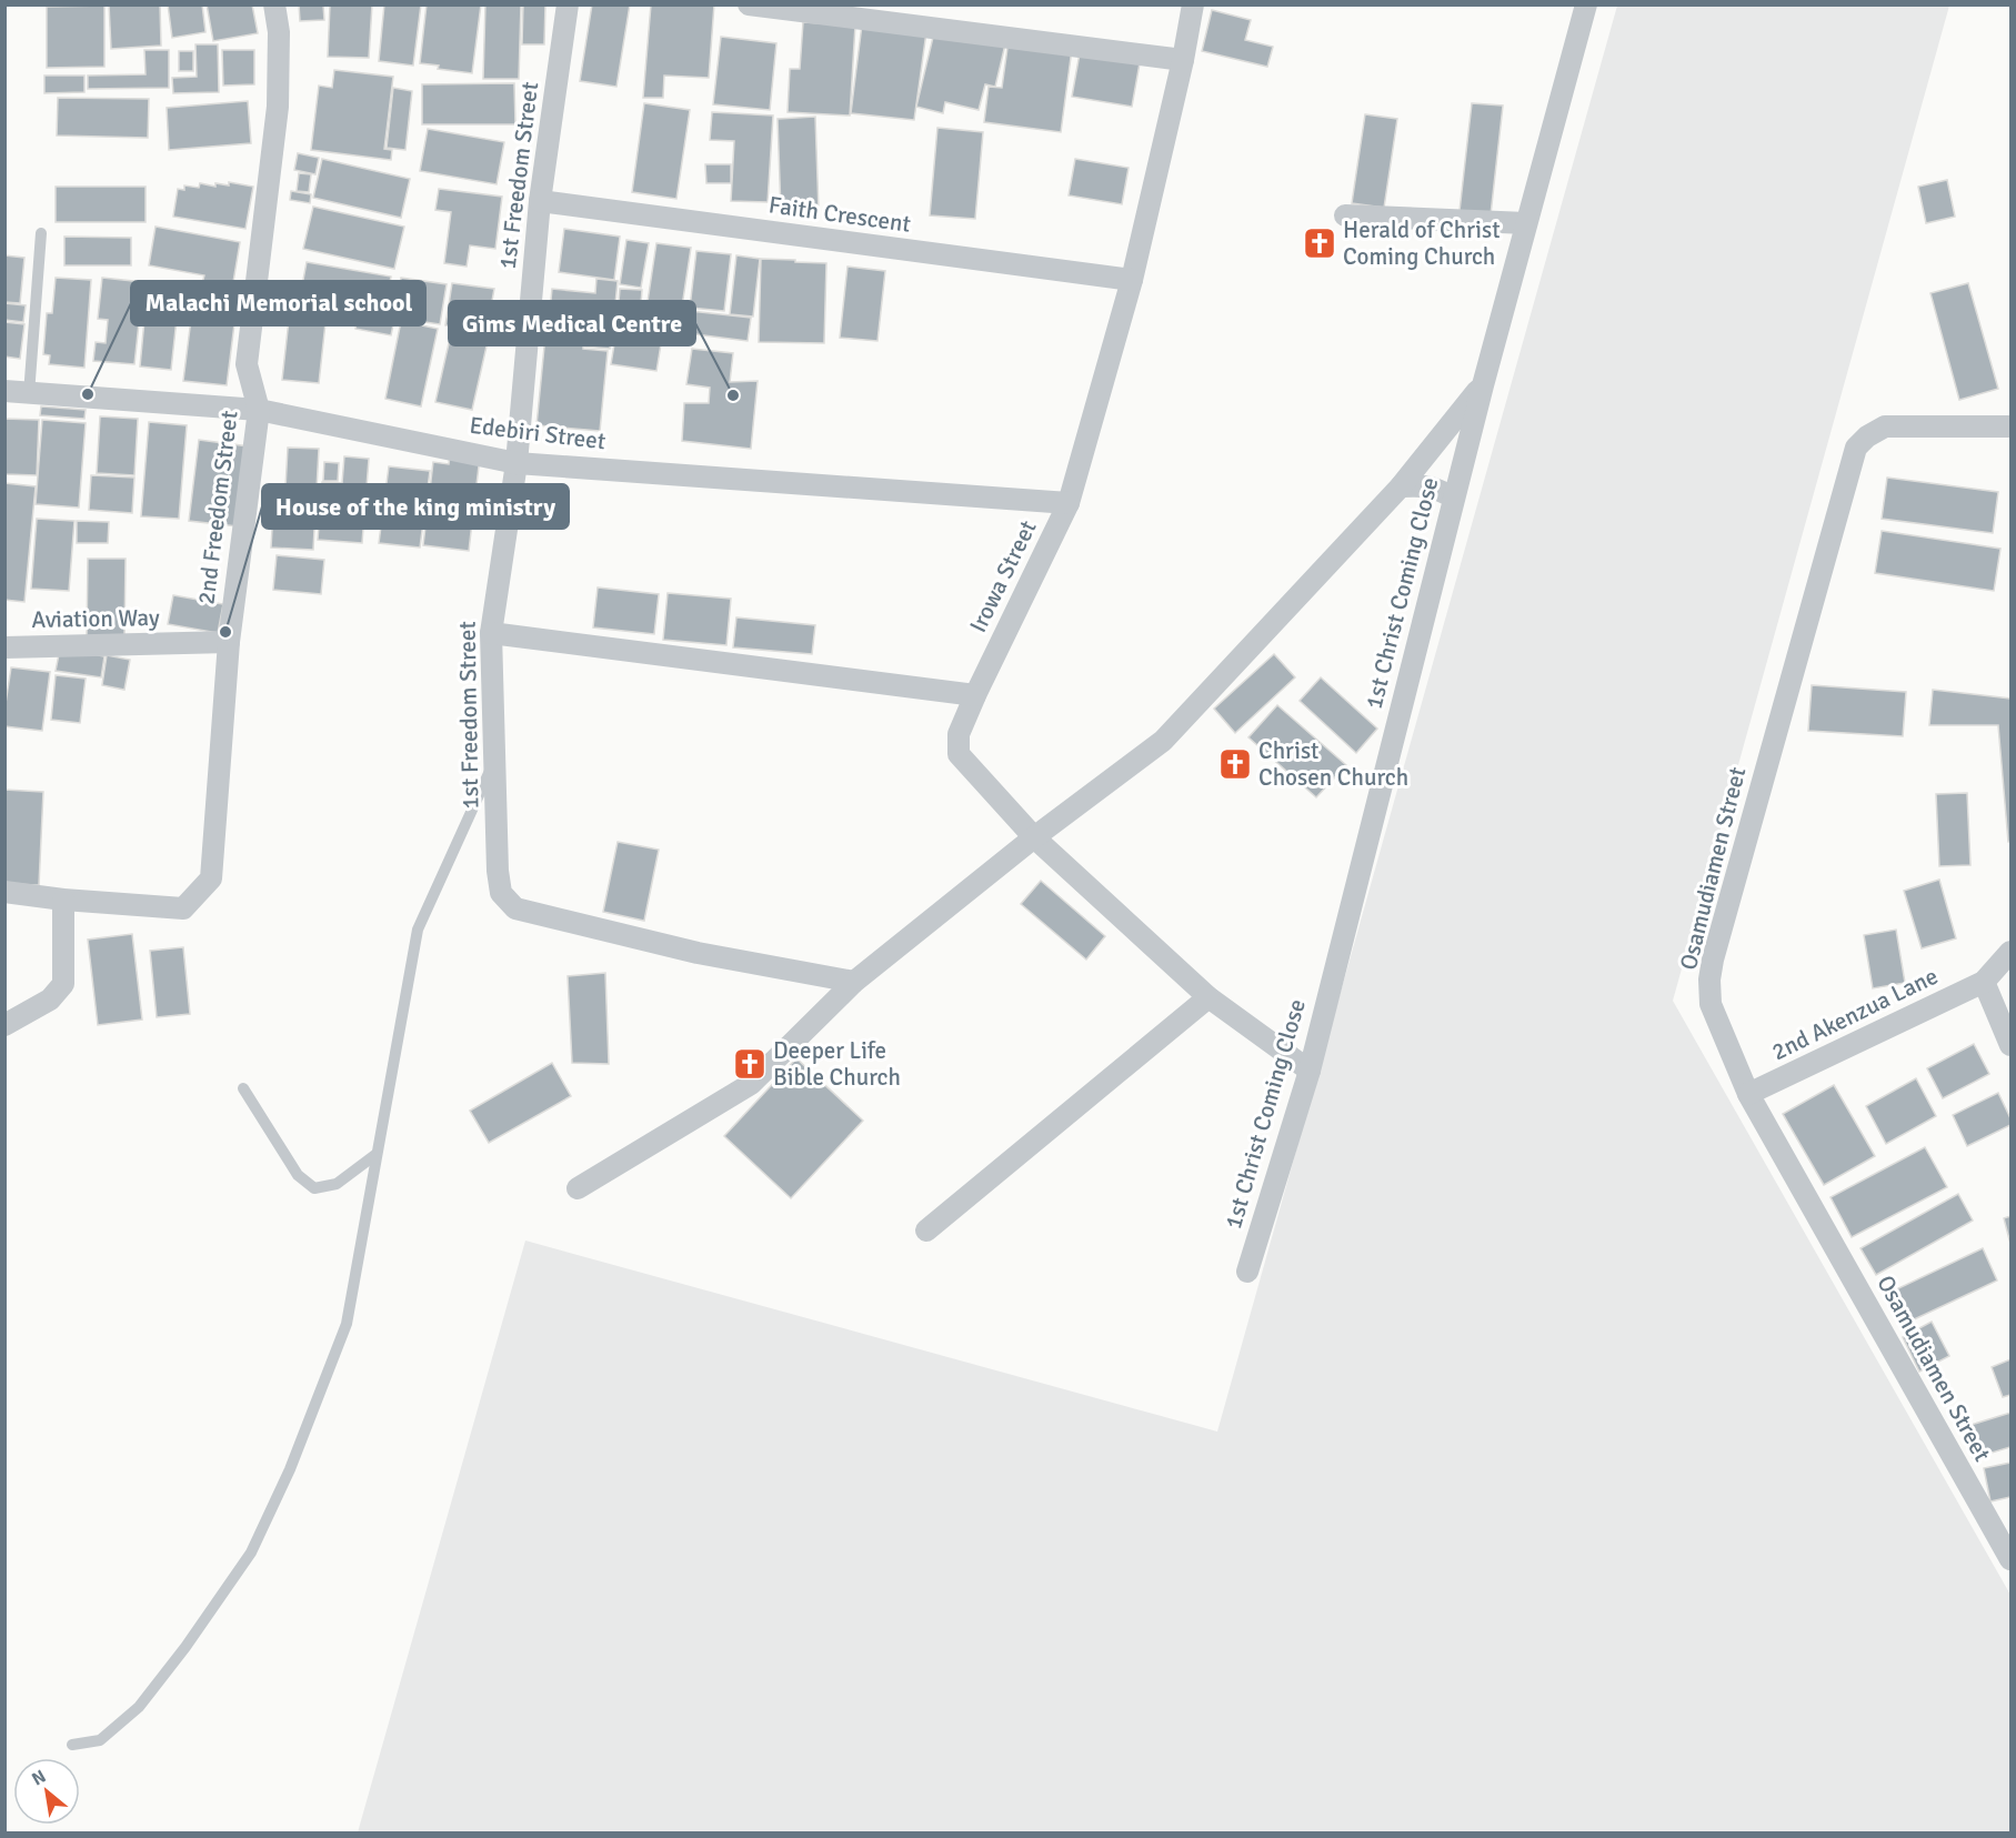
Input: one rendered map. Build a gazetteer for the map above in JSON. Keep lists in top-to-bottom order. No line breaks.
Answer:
{"streets":{"street":["1st Freedom Street","Faith Crescent","Edebiri Street","2nd Freedom Street","Irowa Street","1st Christ Coming Close","Aviation Way","Osamudiamen Street","2nd Akenzua Lane"]},"crossings":[["1st Freedom Street","Faith Crescent"],["1st Freedom Street","Edebiri Street"],["Faith Crescent","Irowa Street"],["Edebiri Street","2nd Freedom Street"],["Edebiri Street","Irowa Street"],["2nd Freedom Street","Aviation Way"],["Irowa Street","1st Christ Coming Close"],["Osamudiamen Street","2nd Akenzua Lane"]],"places":{"church":["Herald of Christ Coming Church","Christ Chosen Church","Deeper Life Bible Church"],"other":["Malachi Memorial school","Gims Medical Centre","House of the king ministry"]},"north":"top left"}
